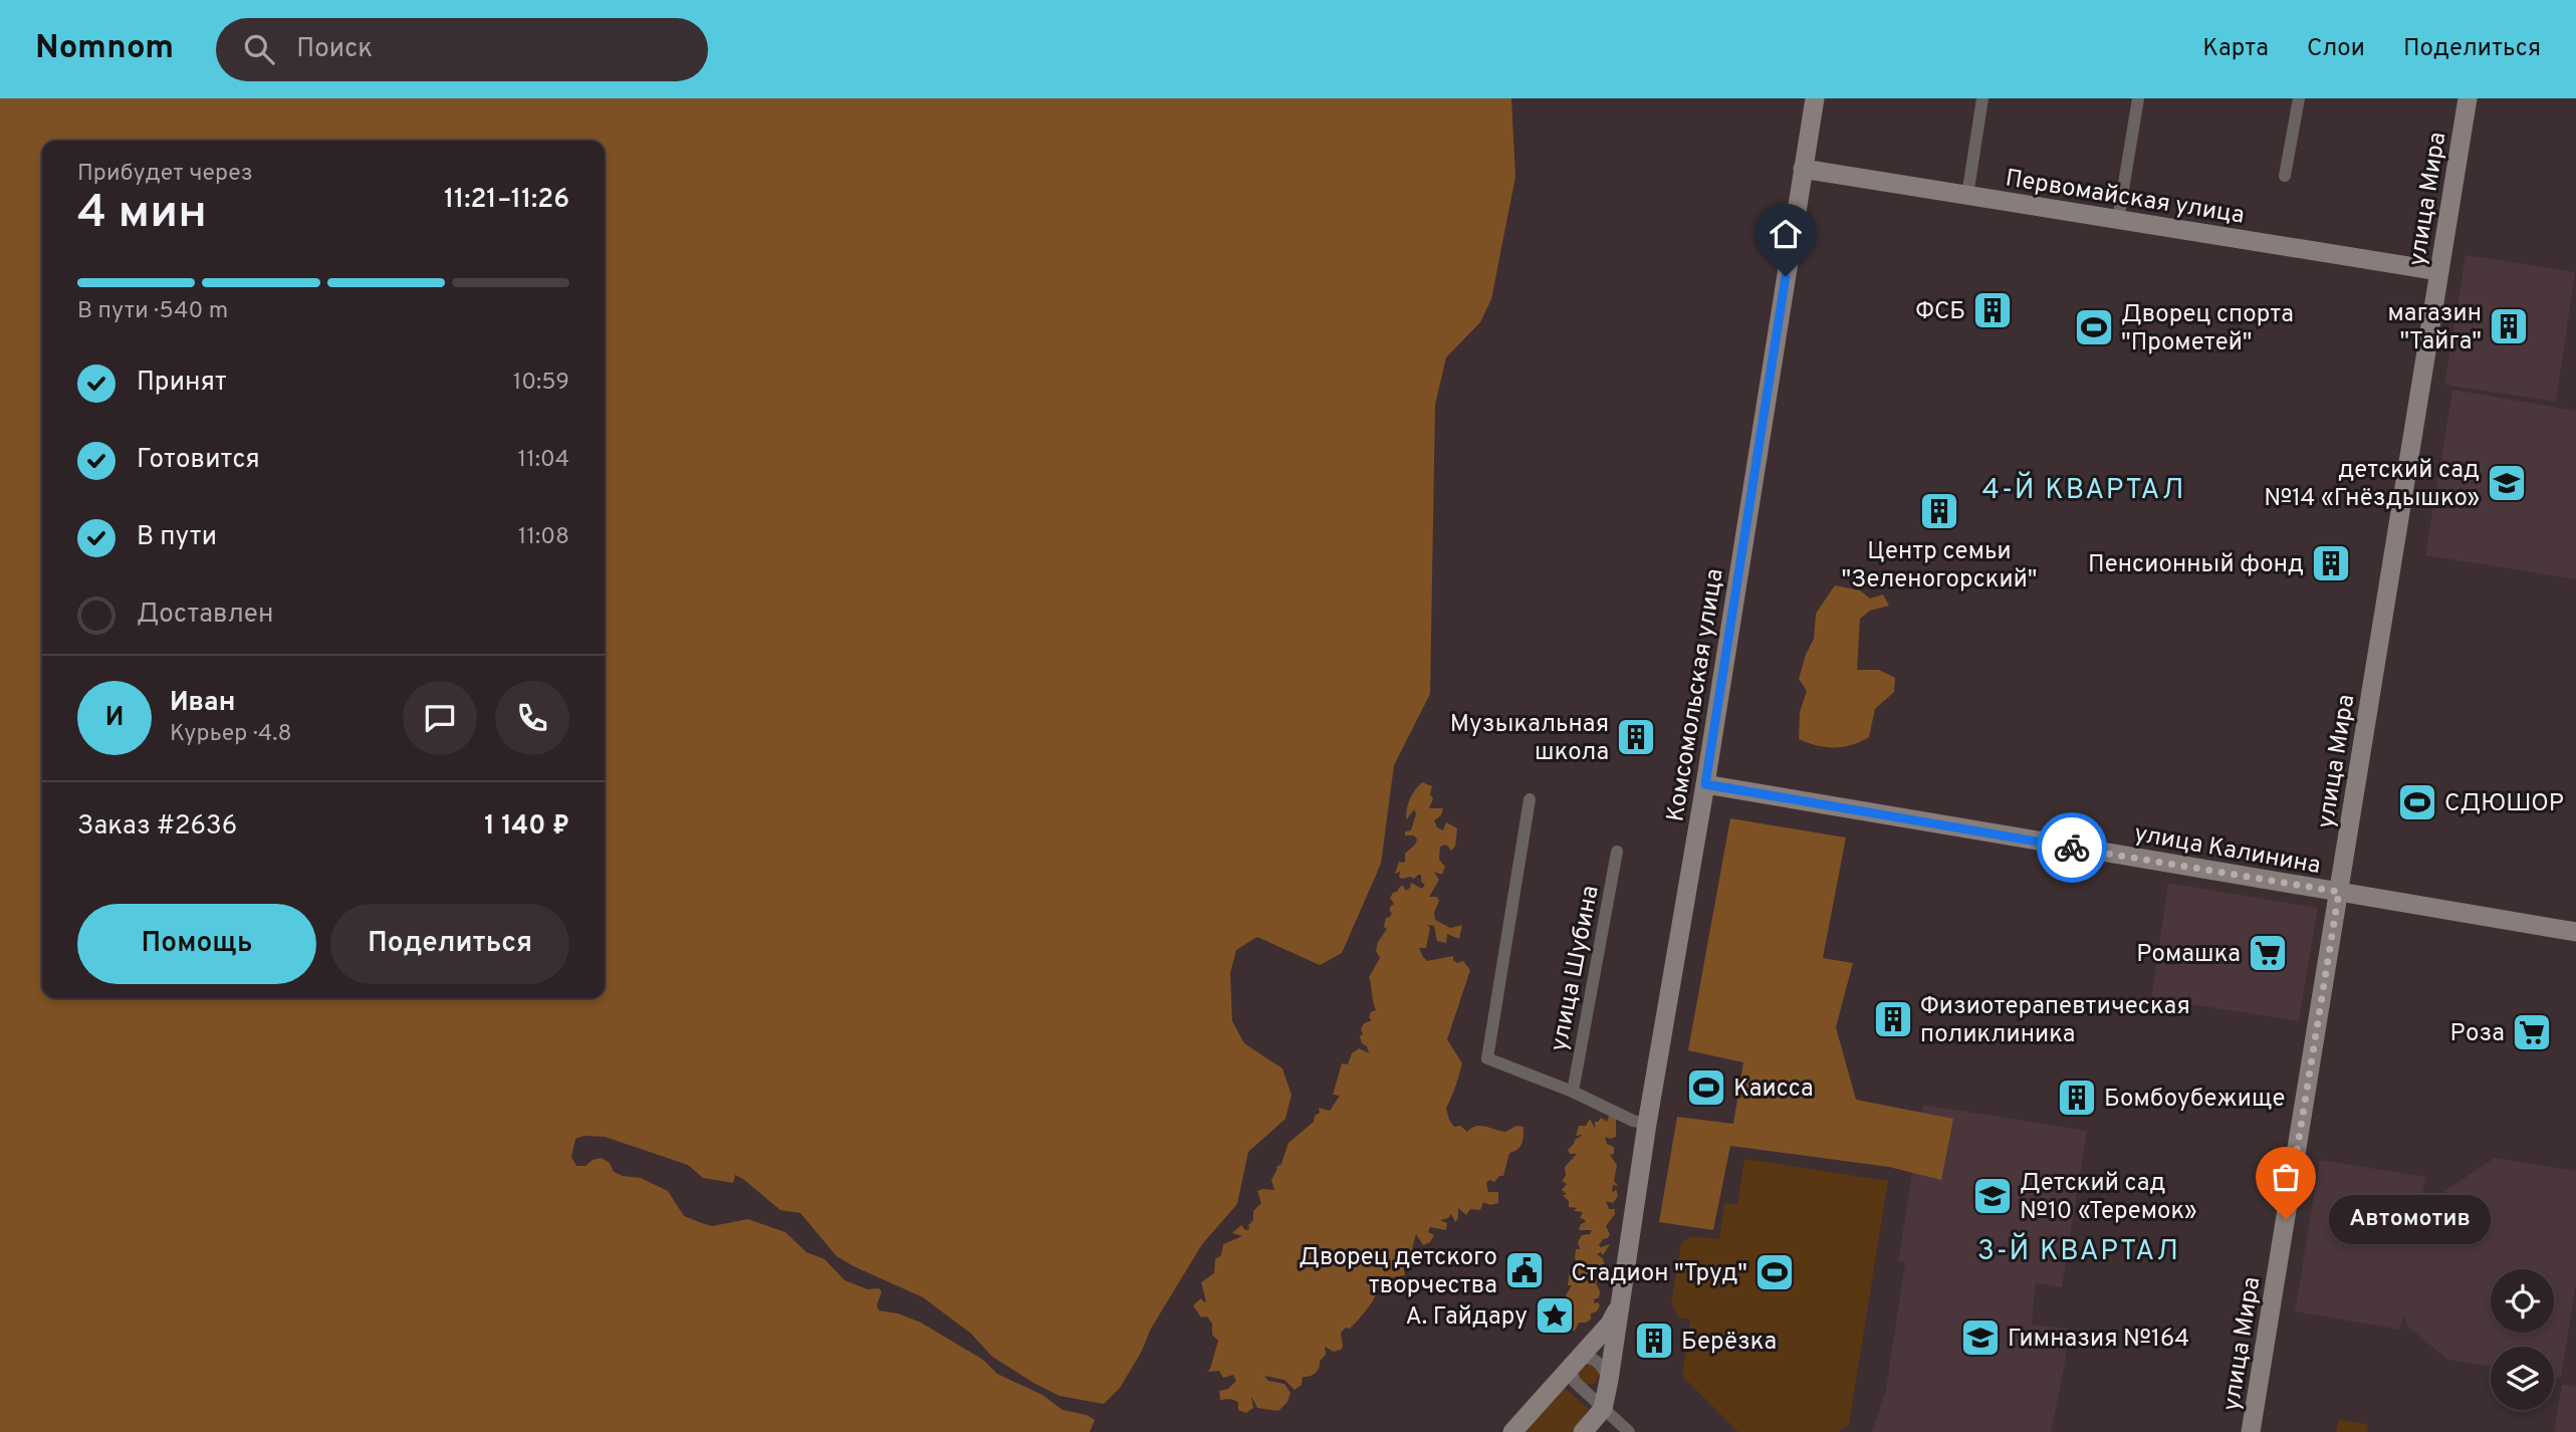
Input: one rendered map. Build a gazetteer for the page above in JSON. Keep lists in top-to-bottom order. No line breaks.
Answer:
{"streets":{"street":["Первомайская улица","улица Мира","Комсомольская улица","улица Калинина","улица Шубина"]},"crossings":[["Первомайская улица","улица Мира"],["Первомайская улица","Комсомольская улица"],["улица Мира","улица Калинина"],["Комсомольская улица","улица Калинина"]],"districts":["4-Й КВАРТАЛ","3-Й КВАРТАЛ"],"places":{"building":["ФСБ","магазин \"Тайга\"","Центр семьи \"Зеленогорский\"","Пенсионный фонд","Музыкальная школа","Физиотерапевтическая поликлиника","Бомбоубежище","Берёзка"],"sports":["Дворец спорта \"Прометей\"","СДЮШОР","Каисса","Стадион \"Труд\""],"school or university":["детский сад №14 «Гнёздышко»","Детский сад №10 «Теремок»","Гимназия №164"],"supermarket":["Ромашка","Роза"],"other":["Автомотив"],"public building":["Дворец детского творчества"],"place":["А. Гайдару"]},"page":{"header":"Nomnom","search":"Поиск","nav":["Карта","Слои","Поделиться"],"heading":["4 мин","Прибудет через","11:21–11:26"],"panel":["Иван","Курьер · 4.8","Заказ #2636","1 140 ₽"],"bar":"В пути · 540 m","list":[["Принят","10:59"],["Готовится","11:04"],["В пути","11:08"],"Доставлен"],"round":"И","buttons":["Помощь","Поделиться"],"bubble":"Автомотив"}}
